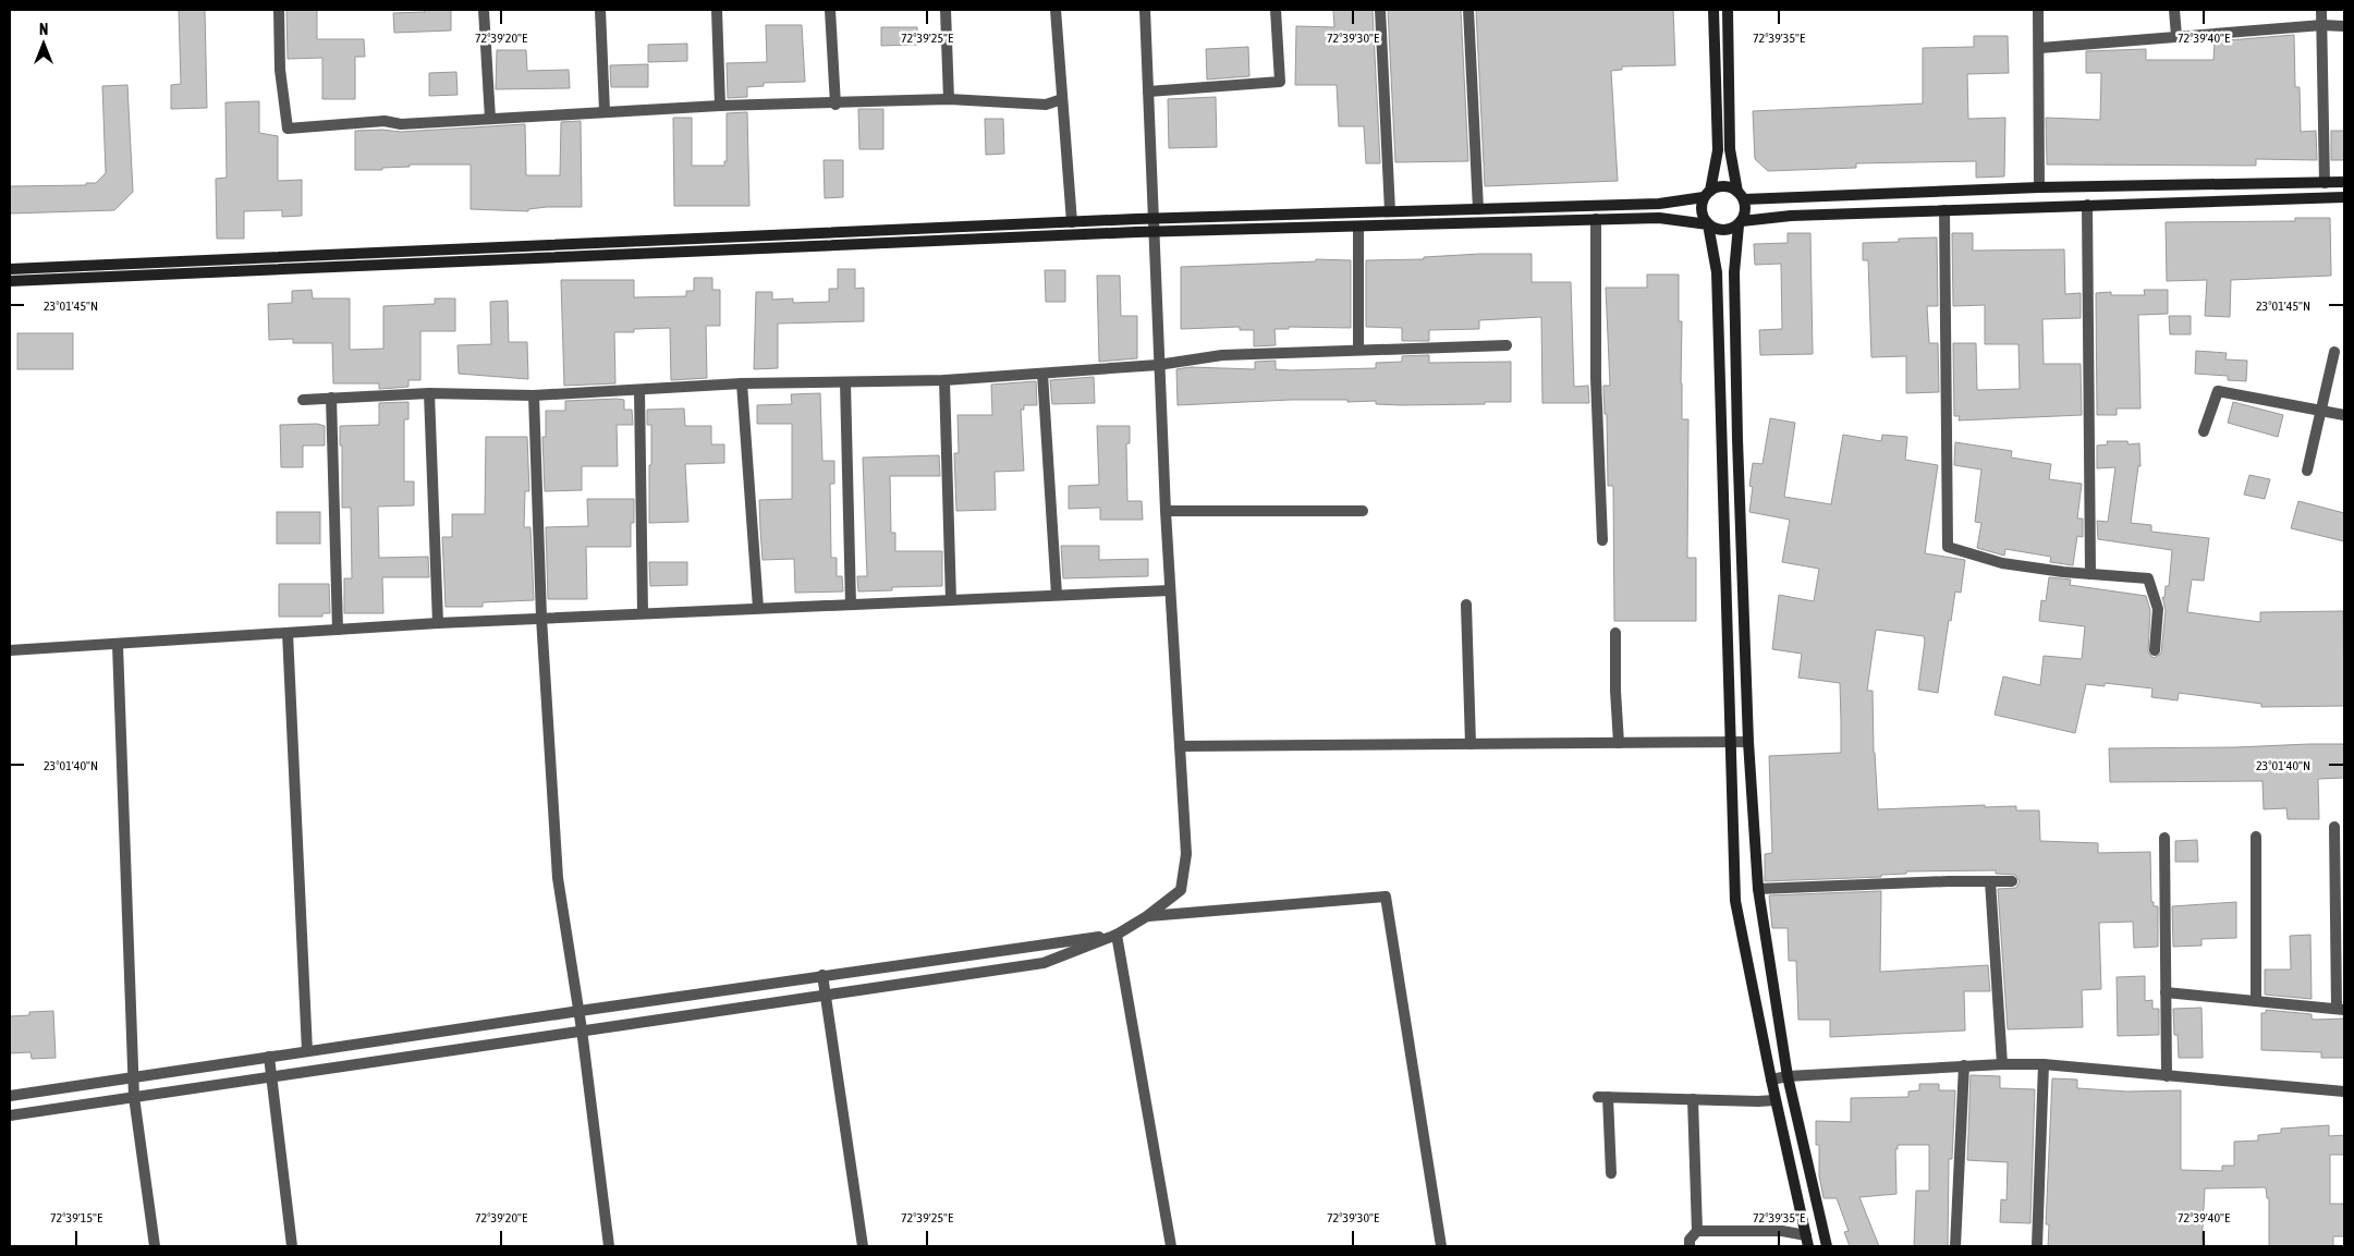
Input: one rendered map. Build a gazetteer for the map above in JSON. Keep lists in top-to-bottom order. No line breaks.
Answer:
{"north":"top","coordinates":["72°39'20\"E","72°39'25\"E","72°39'30\"E","72°39'35\"E","72°39'40\"E","23°01'45\"N","23°01'40\"N","72°39'15\"E"]}
